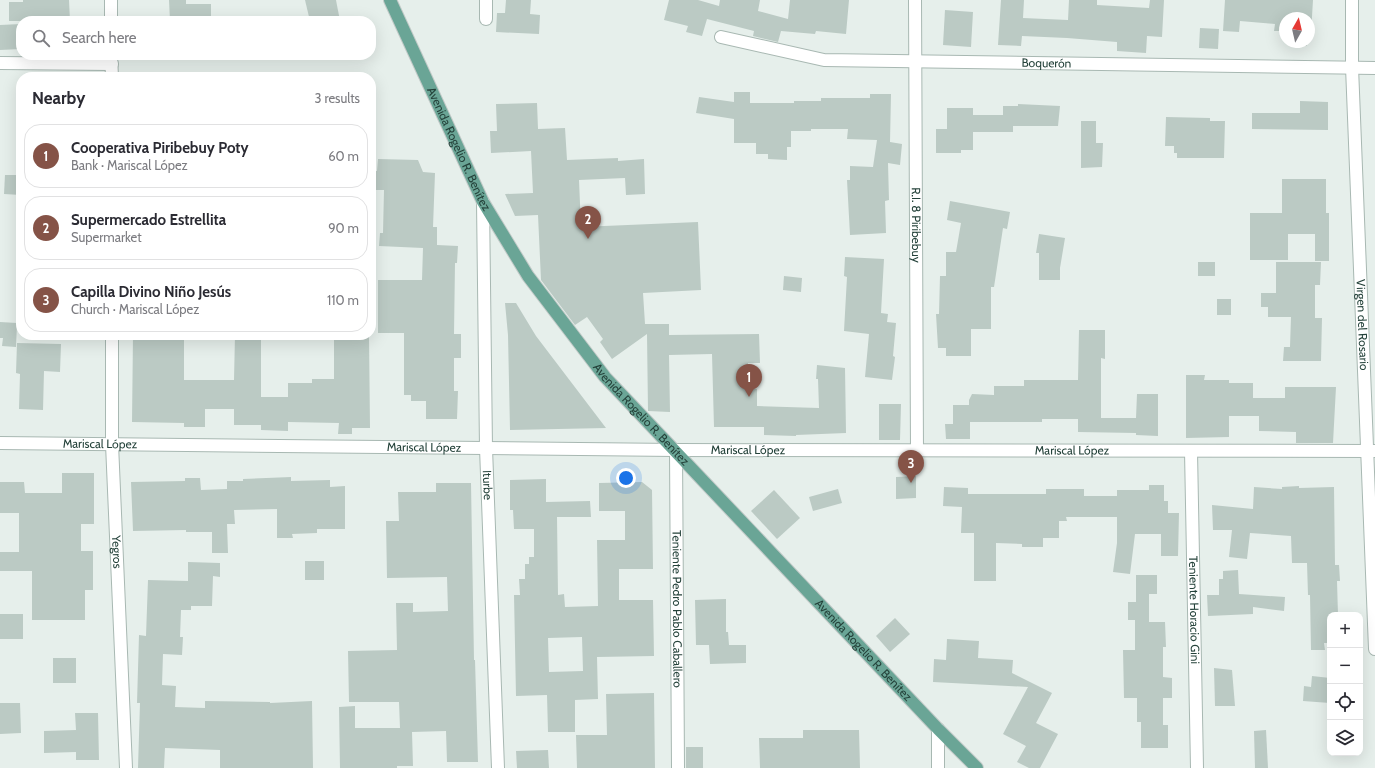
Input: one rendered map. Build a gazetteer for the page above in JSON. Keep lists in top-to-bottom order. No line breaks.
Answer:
{"streets":{"main road":["Avenida Rogelio R. Benítez"],"street":["Boquerón","R.I. 8 Piribebuy","Virgen del Rosario","Mariscal López","Iturbe","Yegros","Teniente Pedro Pablo Caballero","Teniente Horacio Gini"]},"crossings":[["Boquerón","R.I. 8 Piribebuy"],["Boquerón","Virgen del Rosario"],["Avenida Rogelio R. Benítez","Mariscal López"],["Avenida Rogelio R. Benítez","Iturbe"],["Avenida Rogelio R. Benítez","Teniente Pedro Pablo Caballero"],["R.I. 8 Piribebuy","Mariscal López"],["Virgen del Rosario","Mariscal López"],["Mariscal López","Iturbe"],["Mariscal López","Yegros"],["Mariscal López","Teniente Pedro Pablo Caballero"],["Mariscal López","Teniente Horacio Gini"]],"north":"top","page":{"search":"Search here","heading":["Nearby","3 results"],"list":[{"mark":"1","name":"Cooperativa Piribebuy Poty","note":"Bank · Mariscal López","value":"60 m"},{"mark":"2","name":"Supermercado Estrellita","note":"Supermarket","value":"90 m"},{"mark":"3","name":"Capilla Divino Niño Jesús","note":"Church · Mariscal López","value":"110 m"}],"pins":["2","1","3"],"map_buttons":["+","−"]}}
